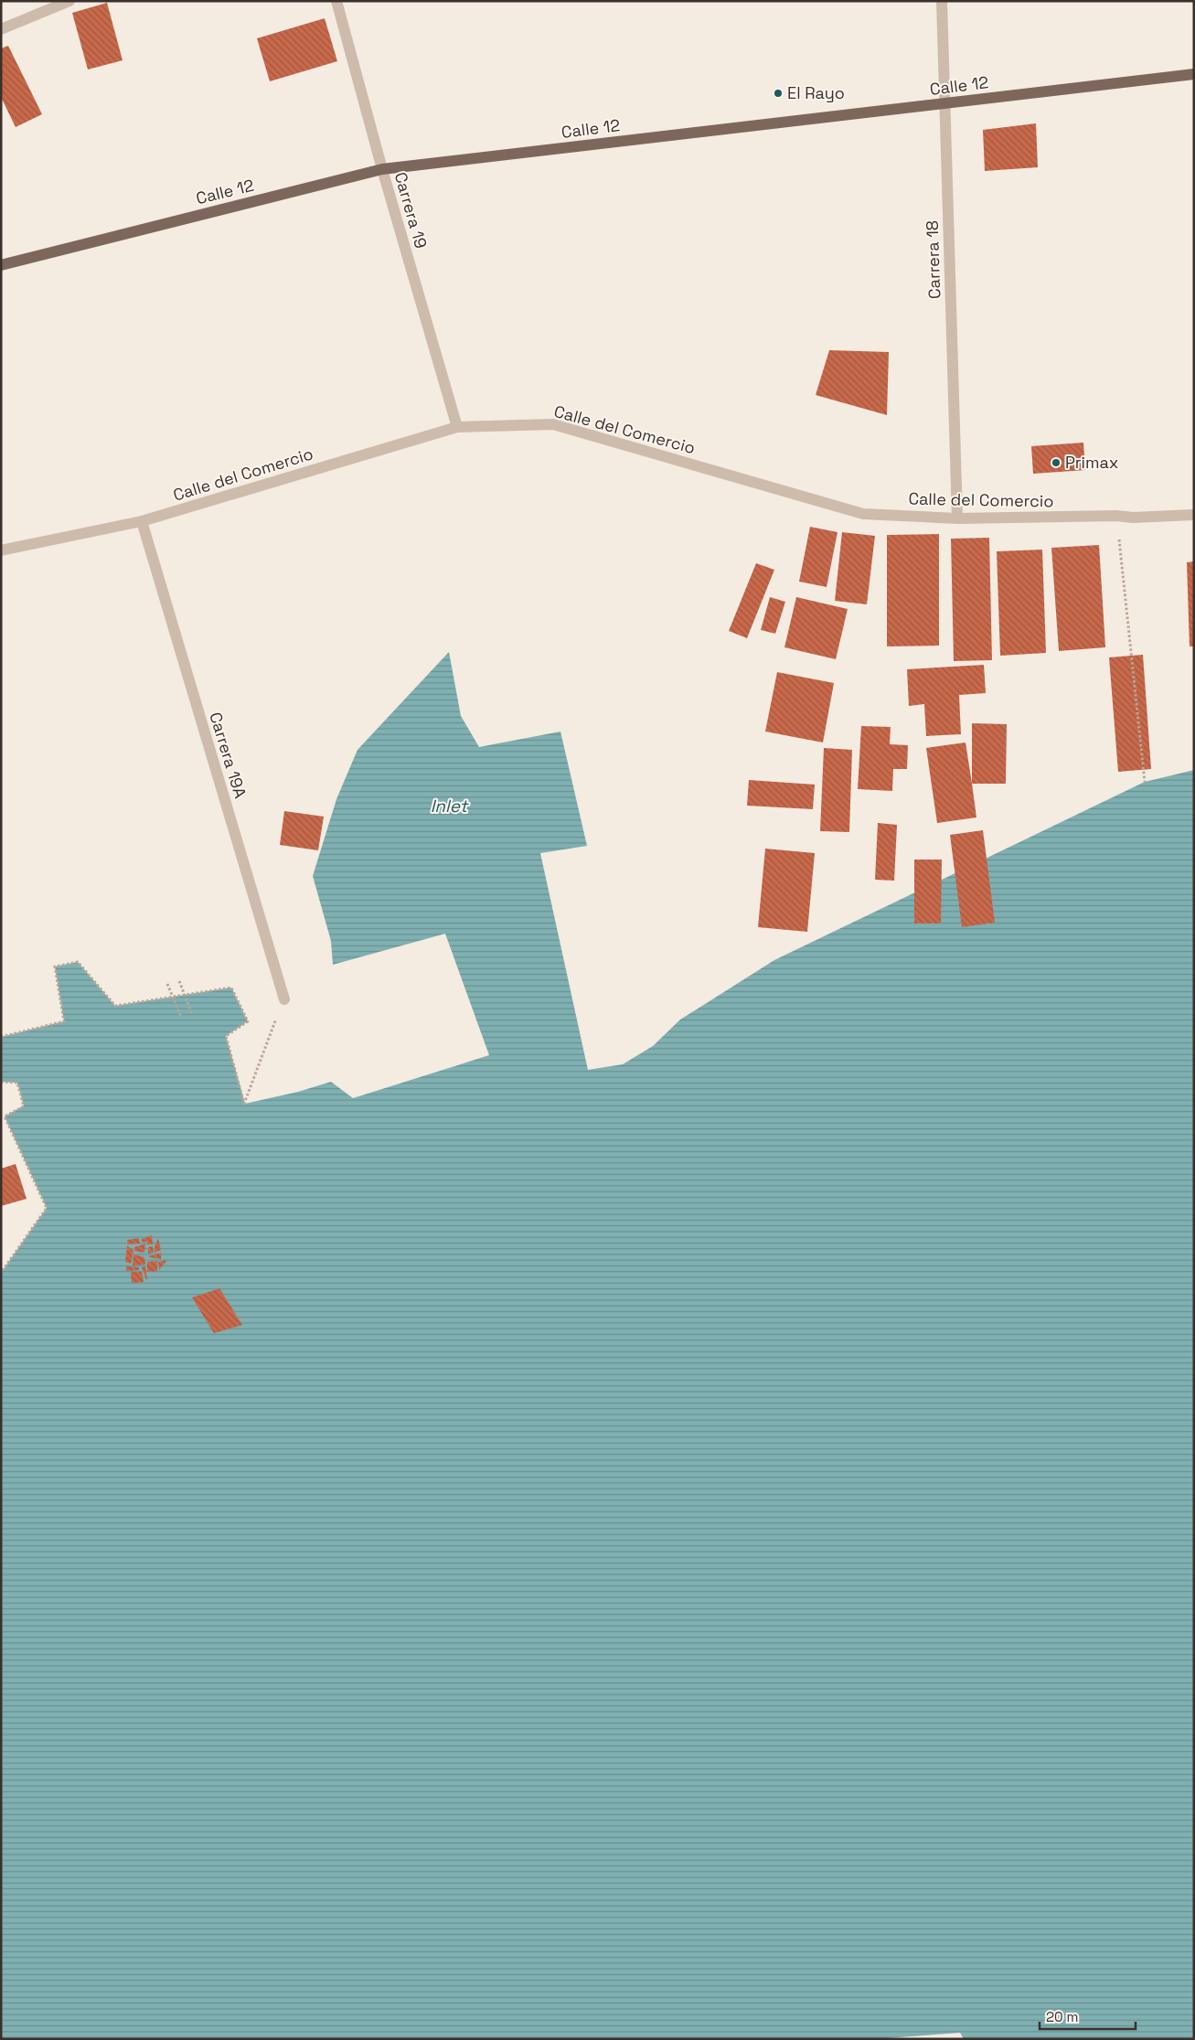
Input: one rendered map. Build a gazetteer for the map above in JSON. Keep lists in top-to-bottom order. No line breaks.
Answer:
{"streets":{"main road":["Calle 12"],"street":["Carrera 19","Carrera 18","Calle del Comercio","Carrera 19A"]},"crossings":[["Calle 12","Carrera 19"],["Calle 12","Carrera 18"],["Carrera 19","Calle del Comercio"],["Carrera 18","Calle del Comercio"],["Calle del Comercio","Carrera 19A"]],"water":["Inlet"],"places":["El Rayo","Primax"],"scale_bar":"20 m"}
